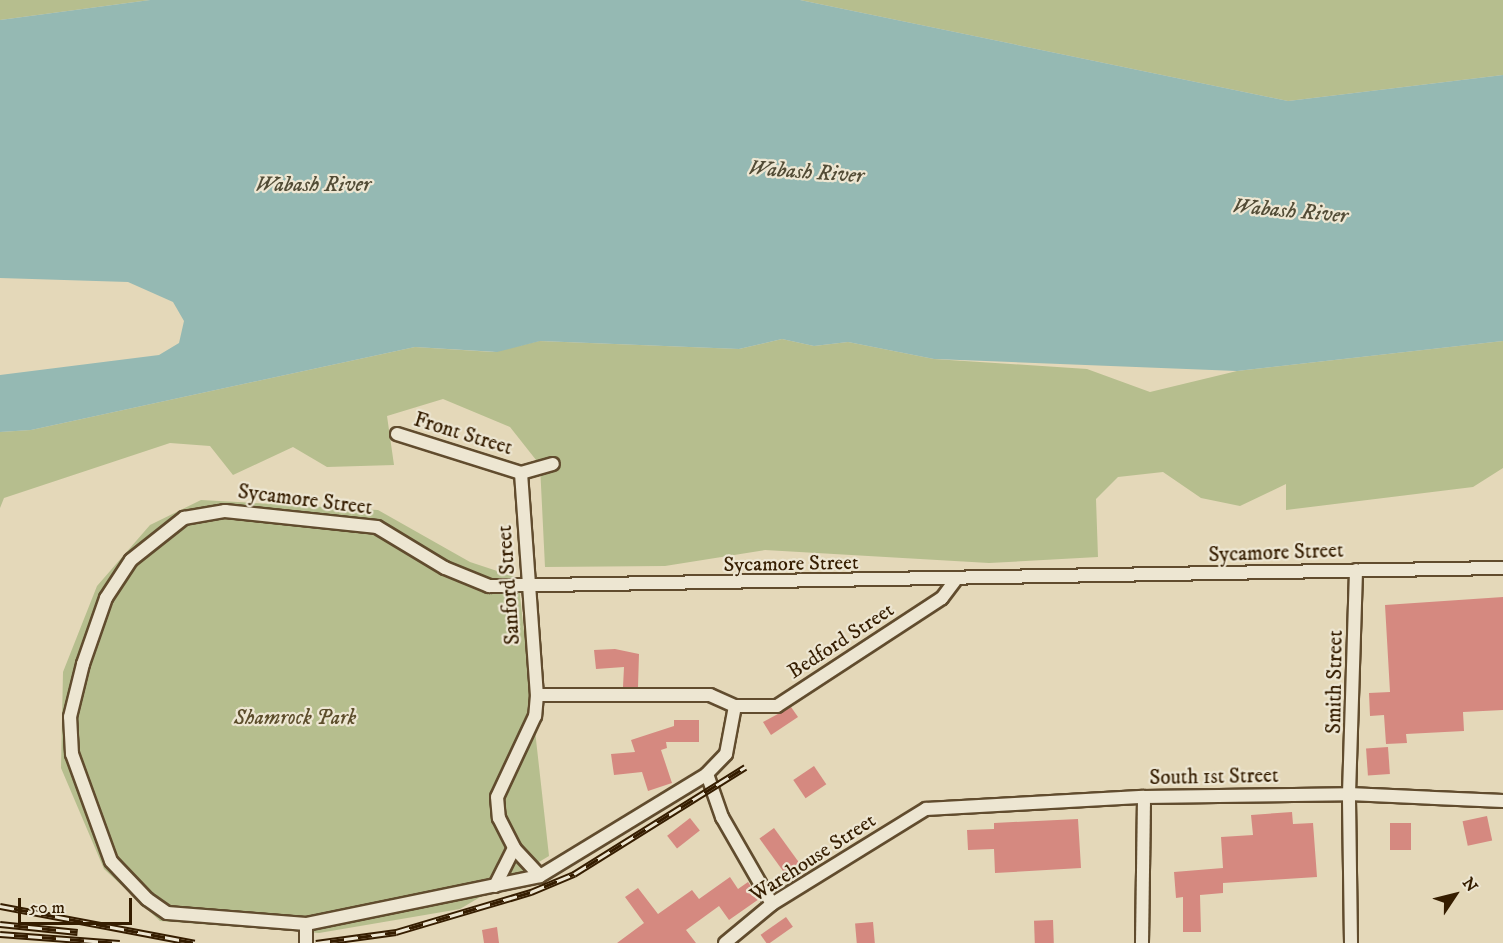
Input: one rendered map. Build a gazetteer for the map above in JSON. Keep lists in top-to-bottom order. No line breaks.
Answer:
{"streets":{"street":["Front Street","Sycamore Street","Sanford Street","Bedford Street","Smith Street","South 1st Street","Warehouse Street"]},"crossings":[["Front Street","Sanford Street"],["Sycamore Street","Sanford Street"],["Sycamore Street","Bedford Street"],["Sycamore Street","Smith Street"],["Sanford Street","Bedford Street"],["Smith Street","South 1st Street"],["South 1st Street","Warehouse Street"]],"water":["Wabash River"],"parks":["Shamrock Park"],"scale_bar":"50 m","north":"top right"}
